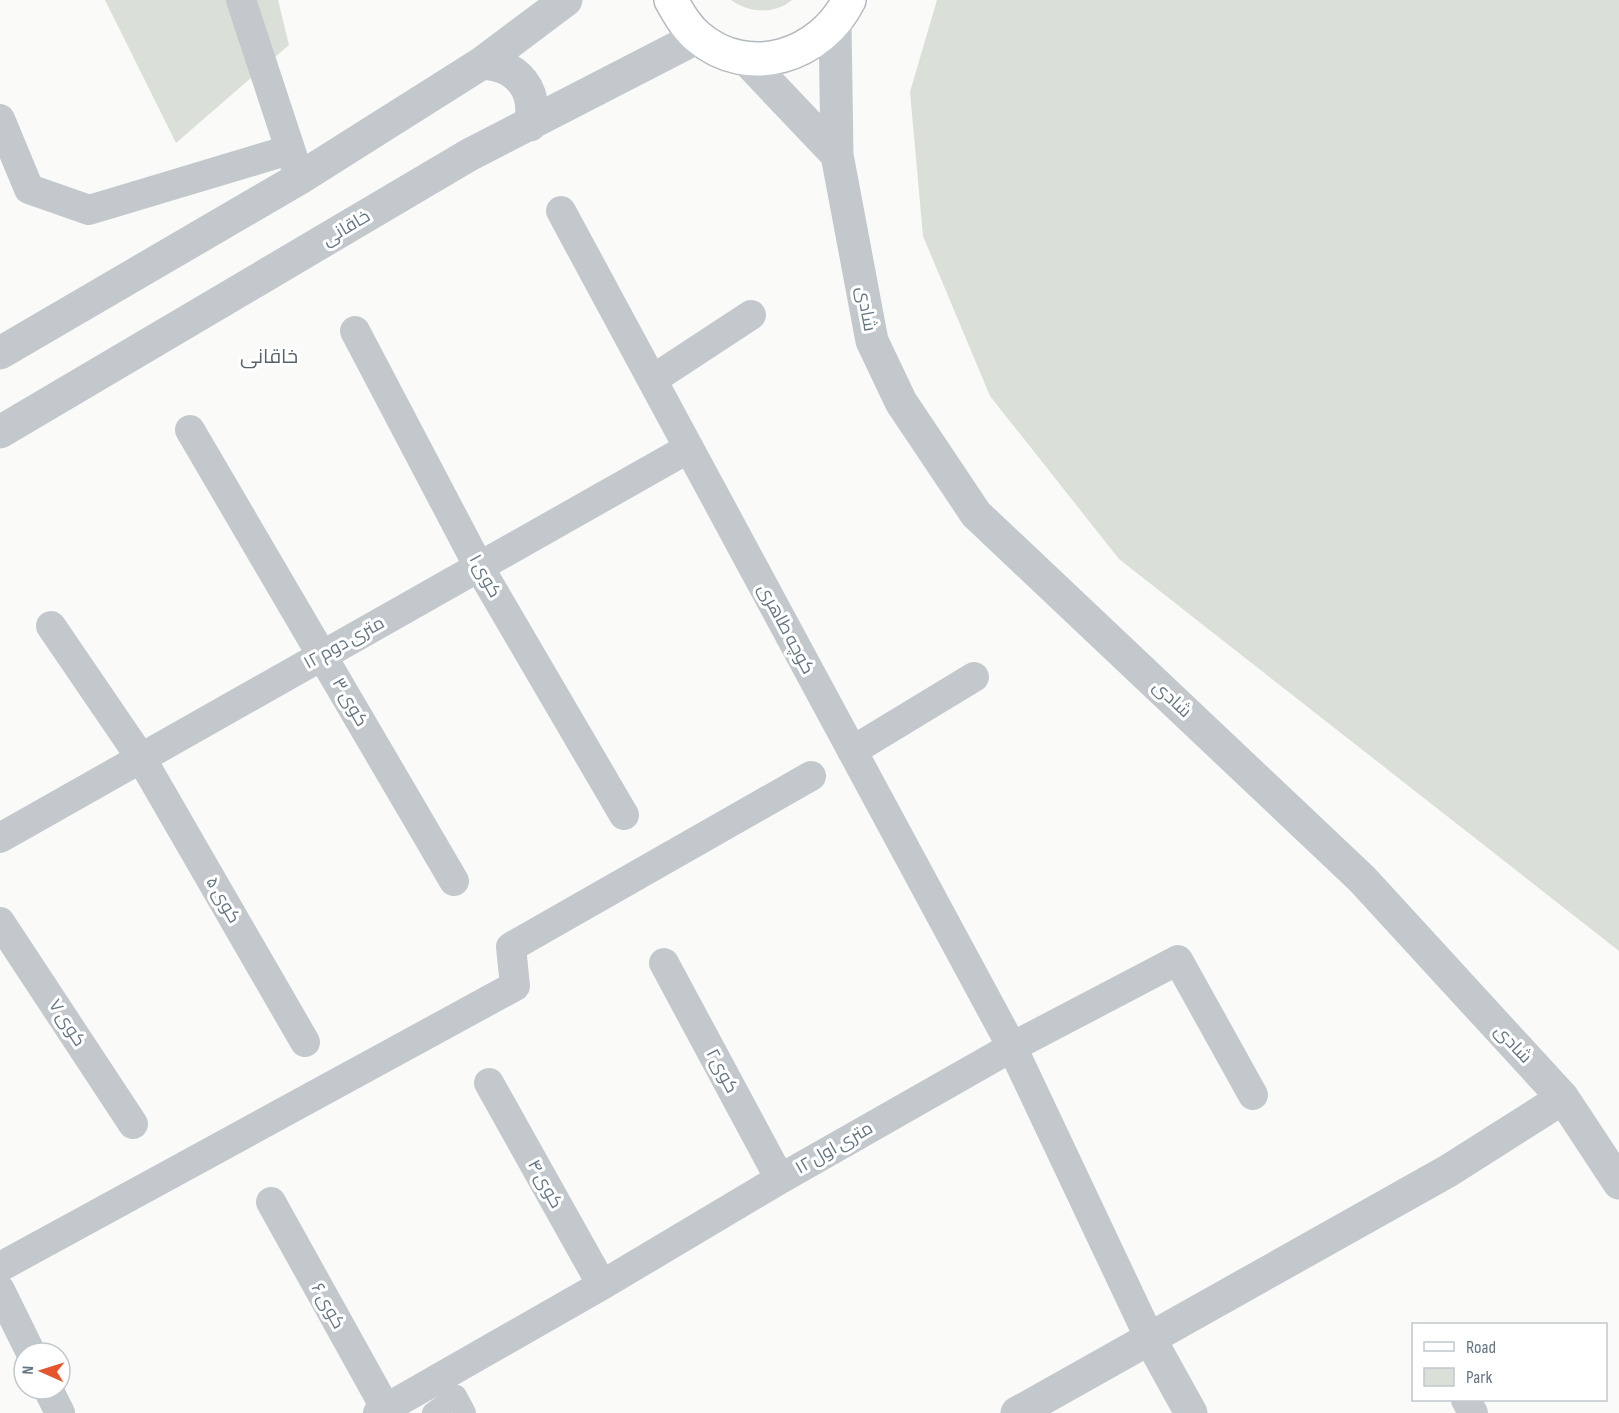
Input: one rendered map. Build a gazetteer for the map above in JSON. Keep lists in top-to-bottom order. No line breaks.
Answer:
{"streets":{"street":["خاقانی","شادی","کوی ۱","کوچه طاهری","۱۲ متری دوم","کوی ۳","کوی ۵","کوی ۷","کوی۲","۱۲ متری اول","کوی ۴","کوی ۶"]},"crossings":[["کوی ۱","۱۲ متری دوم"],["کوچه طاهری","۱۲ متری دوم"],["کوچه طاهری","۱۲ متری اول"],["۱۲ متری دوم","کوی ۳"],["۱۲ متری دوم","کوی ۵"],["کوی۲","۱۲ متری اول"],["۱۲ متری اول","کوی ۴"],["۱۲ متری اول","کوی ۶"]],"districts":["خاقانی"],"legend":["Road","Park"],"north":"left"}
